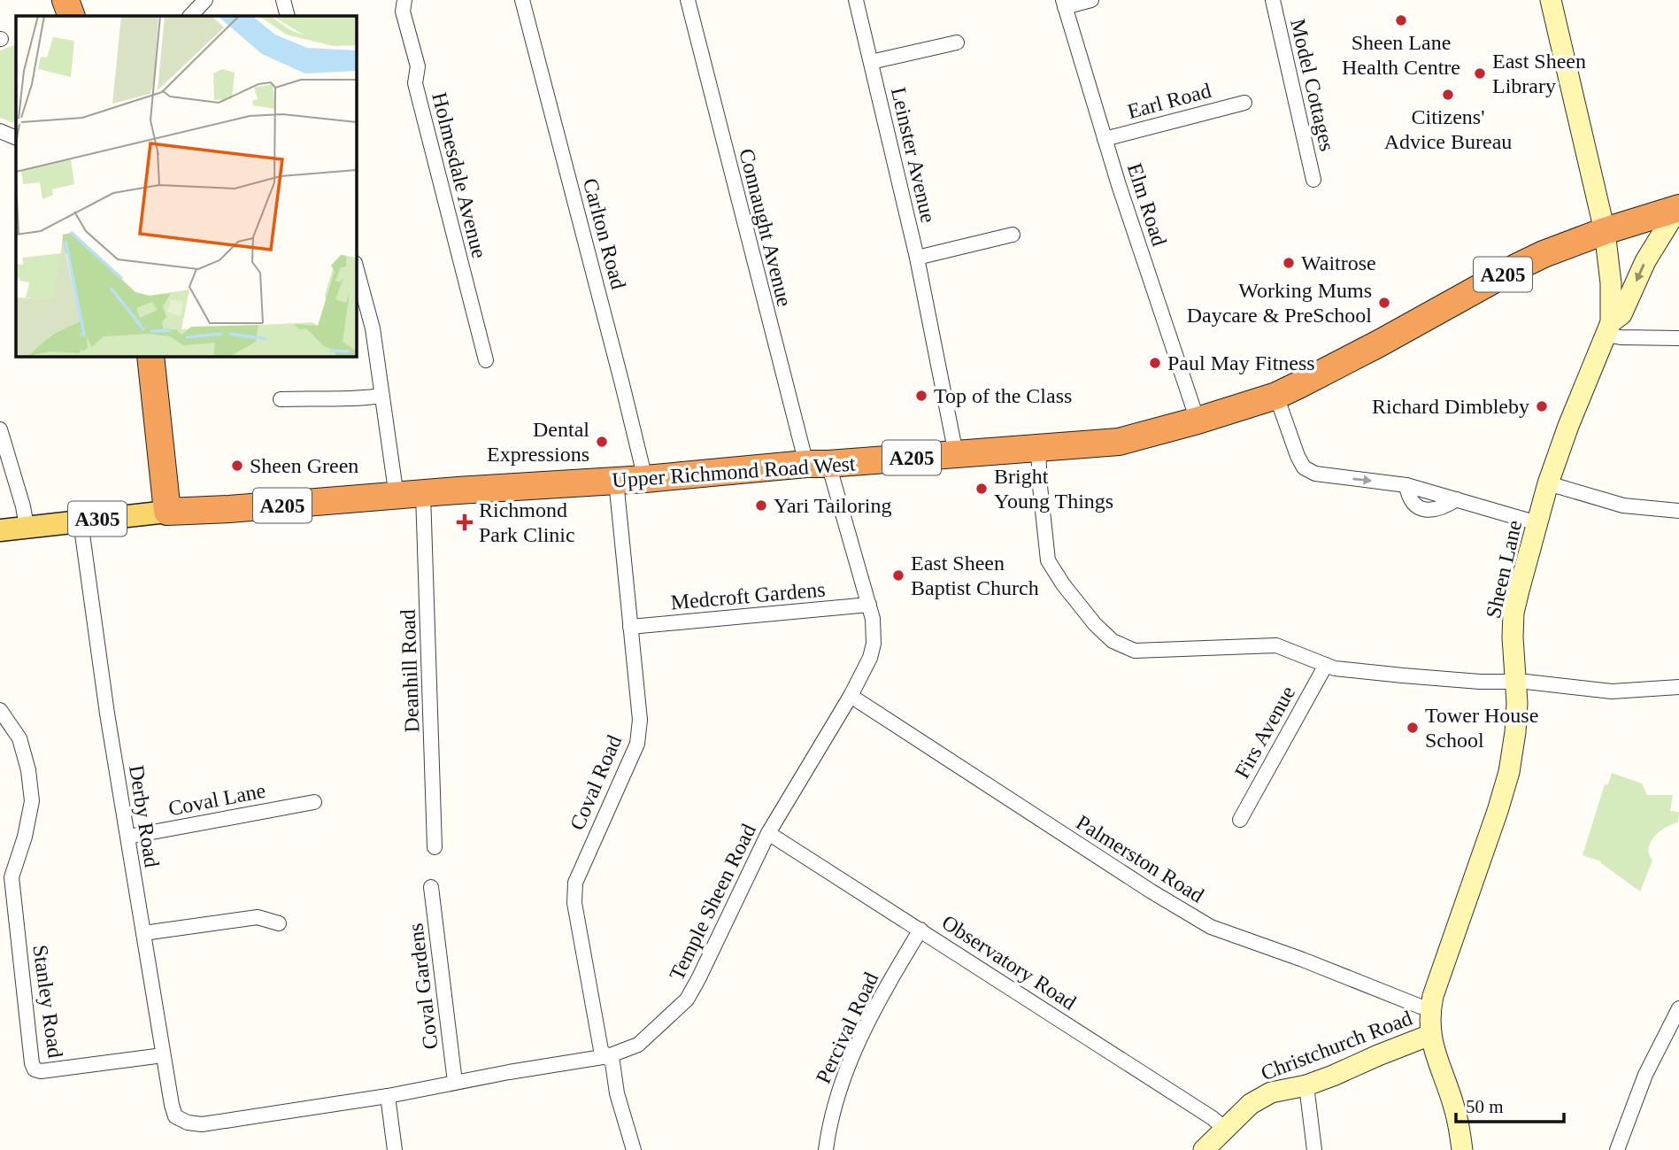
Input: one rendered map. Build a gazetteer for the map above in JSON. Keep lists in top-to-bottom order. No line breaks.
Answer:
{"streets":{"highway":["A205","Upper Richmond Road West"],"main road":["A305","Sheen Lane","Christchurch Road"],"street":["Model Cottages","Earl Road","Leinster Avenue","Holmesdale Avenue","Elm Road","Connaught Avenue","Carlton Road","Medcroft Gardens","Deanhill Road","Firs Avenue","Coval Road","Coval Lane","Derby Road","Palmerston Road","Temple Sheen Road","Observatory Road","Coval Gardens","Stanley Road","Percival Road"]},"crossings":[["Earl Road","Elm Road"],["Leinster Avenue","Upper Richmond Road West"],["Elm Road","Upper Richmond Road West"],["Connaught Avenue","Upper Richmond Road West"],["Connaught Avenue","Temple Sheen Road"],["Carlton Road","Upper Richmond Road West"],["Upper Richmond Road West","Sheen Lane"],["Upper Richmond Road West","Deanhill Road"],["Upper Richmond Road West","Coval Road"],["Upper Richmond Road West","Derby Road"],["Upper Richmond Road West","Temple Sheen Road"],["Sheen Lane","Palmerston Road"],["Sheen Lane","Christchurch Road"],["Medcroft Gardens","Coval Road"],["Medcroft Gardens","Temple Sheen Road"],["Coval Road","Temple Sheen Road"],["Coval Lane","Derby Road"],["Derby Road","Temple Sheen Road"],["Derby Road","Stanley Road"],["Palmerston Road","Temple Sheen Road"],["Temple Sheen Road","Observatory Road"],["Temple Sheen Road","Coval Gardens"],["Observatory Road","Percival Road"],["Observatory Road","Christchurch Road"]],"places":{"other":["Sheen Lane Health Centre","East Sheen Library","Citizens' Advice Bureau","Waitrose","Working Mums Daycare & PreSchool","Paul May Fitness","Top of the Class","Richard Dimbleby","Dental Expressions","Sheen Green","Bright Young Things","Yari Tailoring","East Sheen Baptist Church","Tower House School"],"health":["Richmond Park Clinic"]},"scale_bar":"50 m"}
